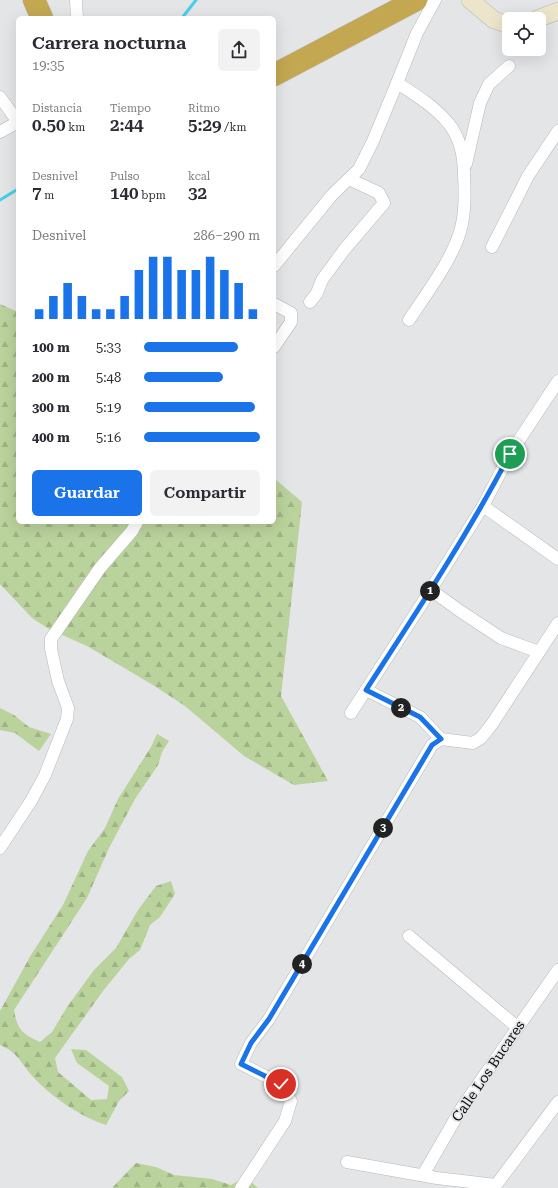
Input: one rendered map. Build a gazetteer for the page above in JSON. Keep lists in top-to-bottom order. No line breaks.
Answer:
{"streets":{"street":["Calle Los Bucares"]},"page":{"heading":["Carrera nocturna","19:35"],"stats":[["Distancia","0.50 km"],["Tiempo","2:44"],["Ritmo","5:29 /km"],["Desnivel","7 m"],["Pulso","140 bpm"],["kcal","32"]],"chart":["Desnivel","286–290 m"],"list":[{"name":"100 m","note":"5:33"},{"name":"200 m","note":"5:48"},{"name":"300 m","note":"5:19"},{"name":"400 m","note":"5:16"}],"buttons":["Guardar","Compartir"],"pins":["1","2","3","4"]}}
